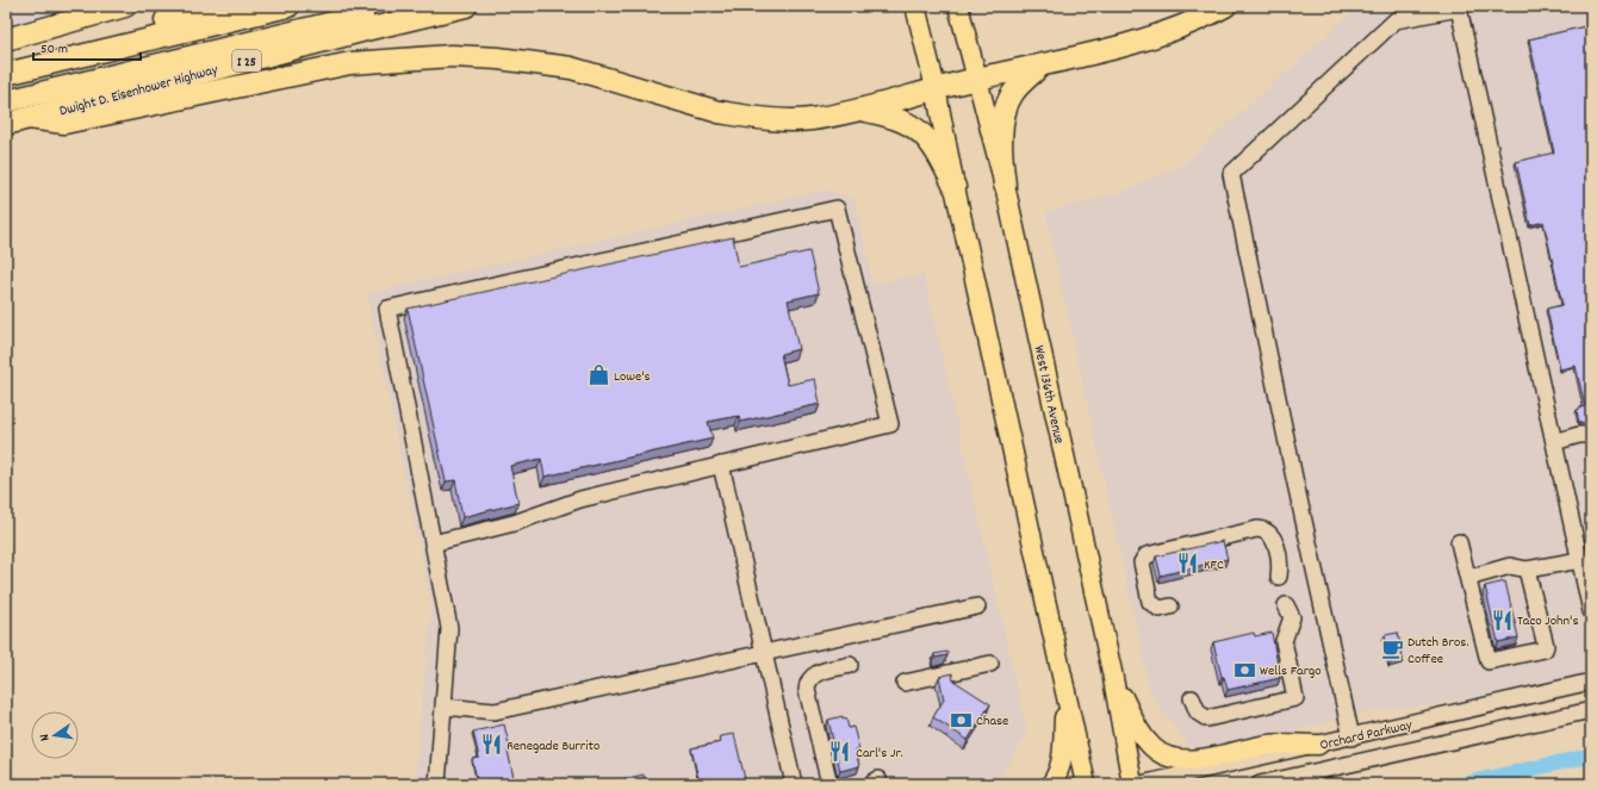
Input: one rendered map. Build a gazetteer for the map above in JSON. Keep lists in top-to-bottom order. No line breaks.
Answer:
{"streets":{"highway":["I 25","Dwight D. Eisenhower Highway"],"main road":["West 136th Avenue"],"street":["Orchard Parkway"]},"places":{"shop":["Lowe's"],"restaurant":["KFC","Taco John's","Renegade Burrito","Carl's Jr."],"cafe":["Dutch Bros. Coffee"],"bank":["Wells Fargo","Chase"]},"scale_bar":"50 m","north":"left"}
